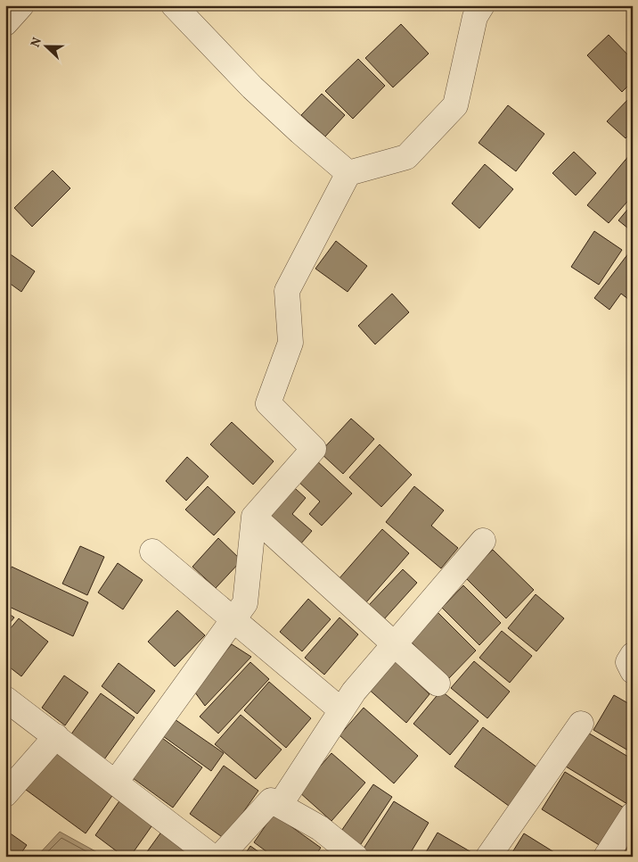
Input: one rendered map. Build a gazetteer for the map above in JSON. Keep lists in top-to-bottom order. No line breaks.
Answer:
{"north":"left"}
